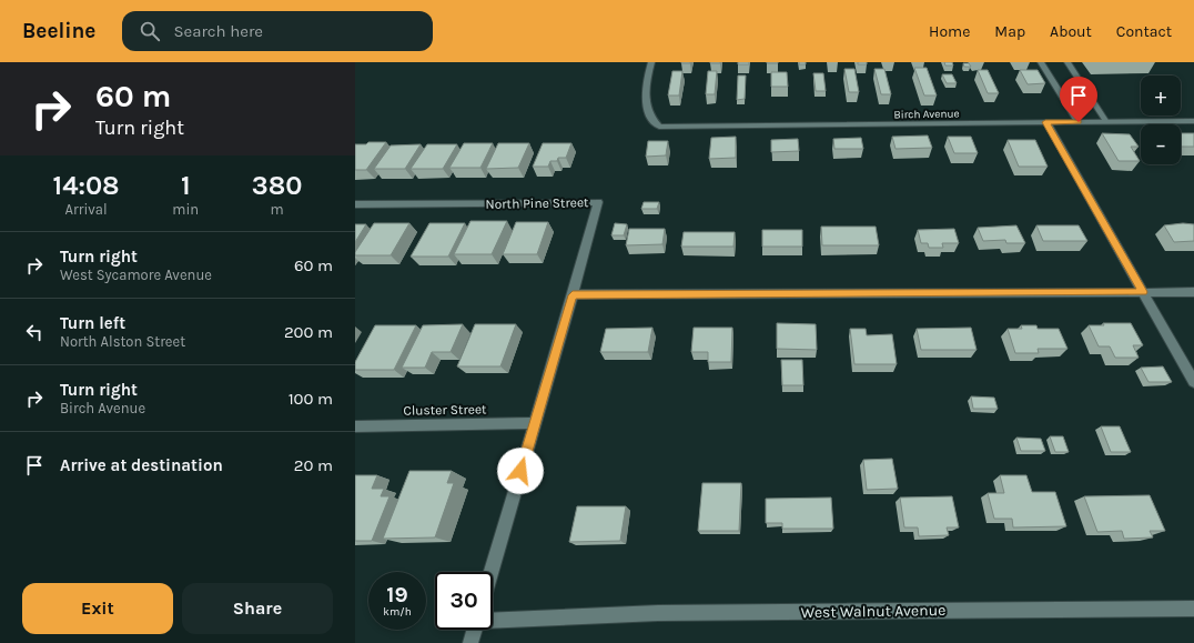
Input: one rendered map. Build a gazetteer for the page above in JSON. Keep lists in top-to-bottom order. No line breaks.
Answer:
{"streets":{"street":["Birch Avenue","North Pine Street","Cluster Street","West Walnut Avenue"]},"crossings":[["North Pine Street","Cluster Street"]],"page":{"header":"Beeline","search":"Search here","nav":["Home","Map","About","Contact"],"turn":["60 m","Turn right"],"map_buttons":["+","−"],"eta":["14:08","Arrival","1","min","380","m"],"list":[{"name":"Turn right","note":"West Sycamore Avenue","value":"60 m"},{"name":"Turn left","note":"North Alston Street","value":"200 m"},{"name":"Turn right","note":"Birch Avenue","value":"100 m"},{"name":"Arrive at destination","value":"20 m"}],"speed":"19 km/h","limit":"30","buttons":["Exit","Share"]}}
